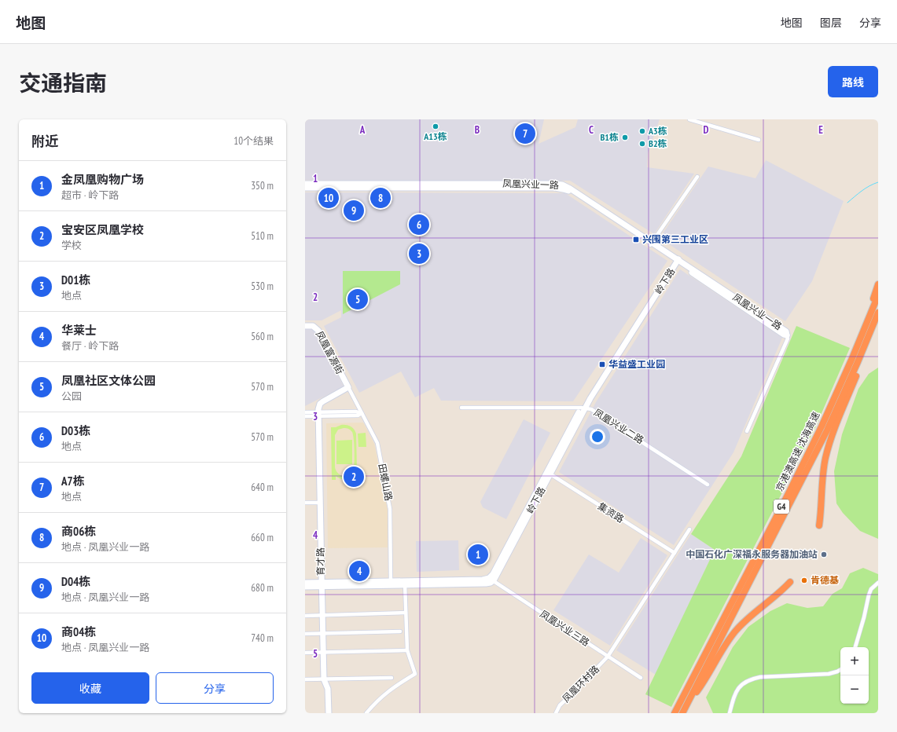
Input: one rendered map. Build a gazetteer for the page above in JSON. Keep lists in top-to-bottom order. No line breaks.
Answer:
{"streets":{"highway":["京港澳高速 沈海高速","G4"],"street":["凤凰兴业一路","岭下路","凤凰富源街","凤凰兴业二路","田螺山路","集资路","育才路","凤凰兴业三路","凤凰环村路"]},"crossings":[["凤凰兴业一路","岭下路"],["岭下路","凤凰兴业二路"],["岭下路","集资路"],["岭下路","凤凰兴业三路"],["凤凰富源街","田螺山路"],["凤凰富源街","育才路"],["田螺山路","育才路"],["集资路","凤凰环村路"],["凤凰兴业三路","凤凰环村路"]],"places":{"other":["A13栋","A3栋","B1栋","B2栋","中国石化广深福永服务器加油站","肯德基"],"transit":["兴围第三工业区","华益盛工业园"]},"page":{"header":"地图","nav":["地图","图层","分享"],"title":"交通指南","buttons":["路线",["收藏","分享"]],"heading":["附近","10个结果"],"pins":["7","8","10","9","6","3","5","2","1","4"],"list":[{"mark":"1","name":"金凤凰购物广场","note":"超市 · 岭下路","value":"350 m"},{"mark":"2","name":"宝安区凤凰学校","note":"学校","value":"510 m"},{"mark":"3","name":"D01栋","note":"地点","value":"530 m"},{"mark":"4","name":"华莱士","note":"餐厅 · 岭下路","value":"560 m"},{"mark":"5","name":"凤凰社区文体公园","note":"公园","value":"570 m"},{"mark":"6","name":"D03栋","note":"地点","value":"570 m"},{"mark":"7","name":"A7栋","note":"地点","value":"640 m"},{"mark":"8","name":"商06栋","note":"地点 · 凤凰兴业一路","value":"660 m"},{"mark":"9","name":"D04栋","note":"地点 · 凤凰兴业一路","value":"680 m"},{"mark":"10","name":"商04栋","note":"地点 · 凤凰兴业一路","value":"740 m"}],"map_buttons":["+","−"]},"grid":{"columns":["A","B","C","D","E"],"rows":["1","2","3","4","5"]}}
